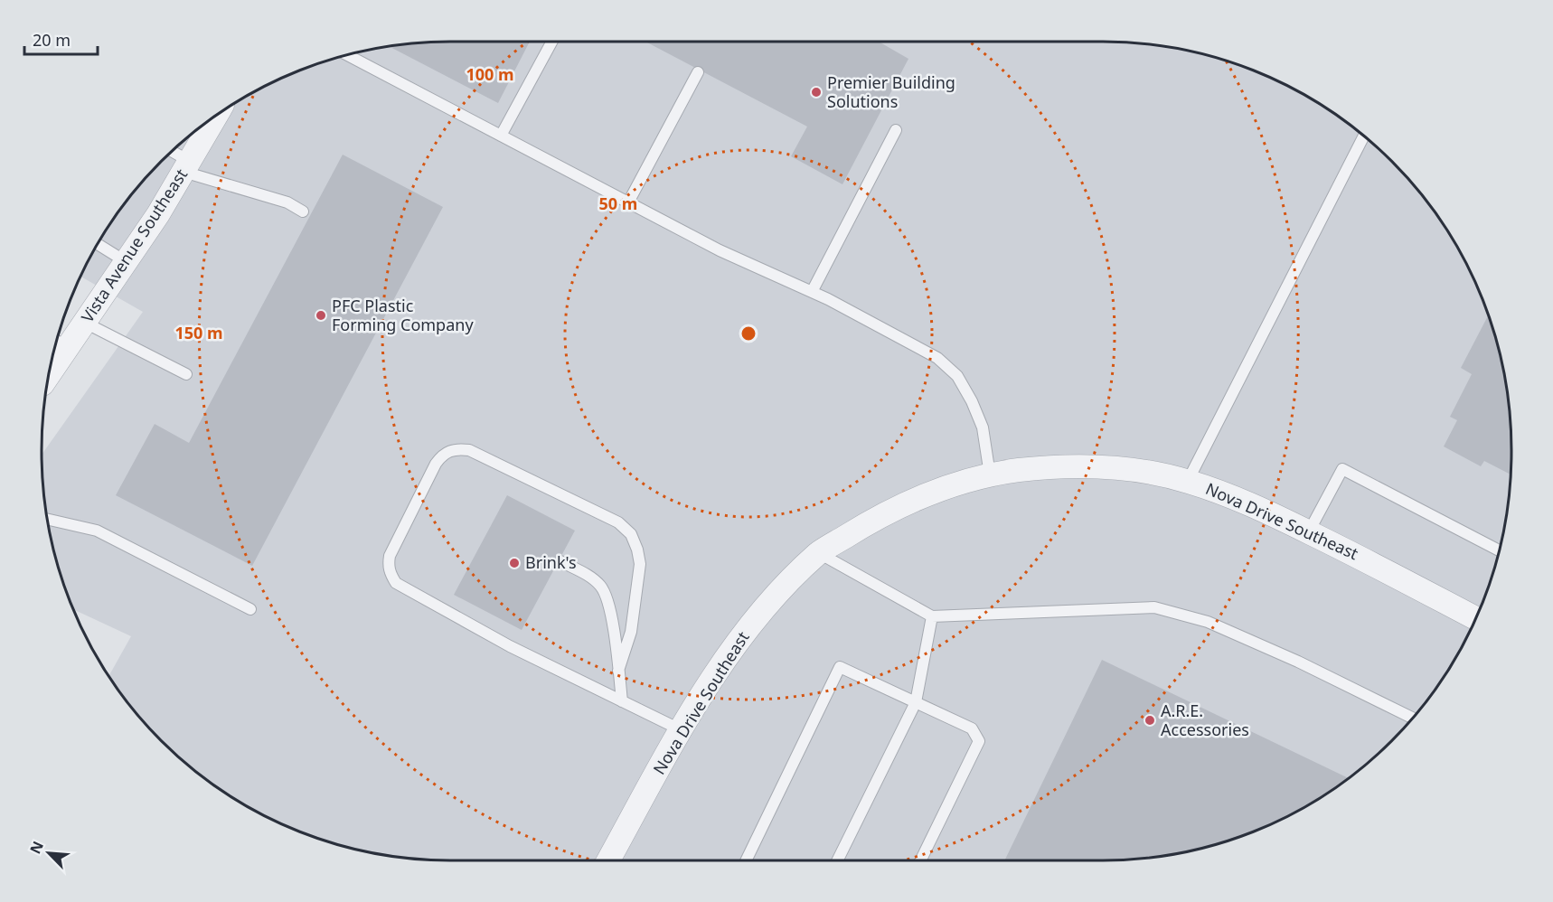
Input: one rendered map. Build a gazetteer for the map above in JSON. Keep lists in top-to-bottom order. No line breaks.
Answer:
{"streets":{"street":["Vista Avenue Southeast","Nova Drive Southeast"]},"places":["Premier Building Solutions","PFC Plastic Forming Company","Brink's","A.R.E. Accessories"],"scale_bar":"20 m","north":"top left","rings":["100 m","50 m","150 m"]}
